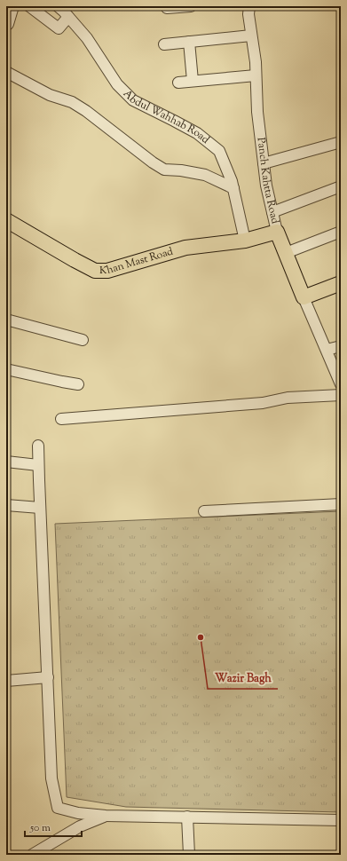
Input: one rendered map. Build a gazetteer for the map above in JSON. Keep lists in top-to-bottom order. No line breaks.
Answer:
{"streets":{"main road":["Panch Kahtta Road","Khan Mast Road"],"street":["Abdul Wahhab Road"]},"crossings":[["Abdul Wahhab Road","Khan Mast Road"],["Panch Kahtta Road","Khan Mast Road"]],"places":["Wazir Bagh"],"scale_bar":"50 m"}
